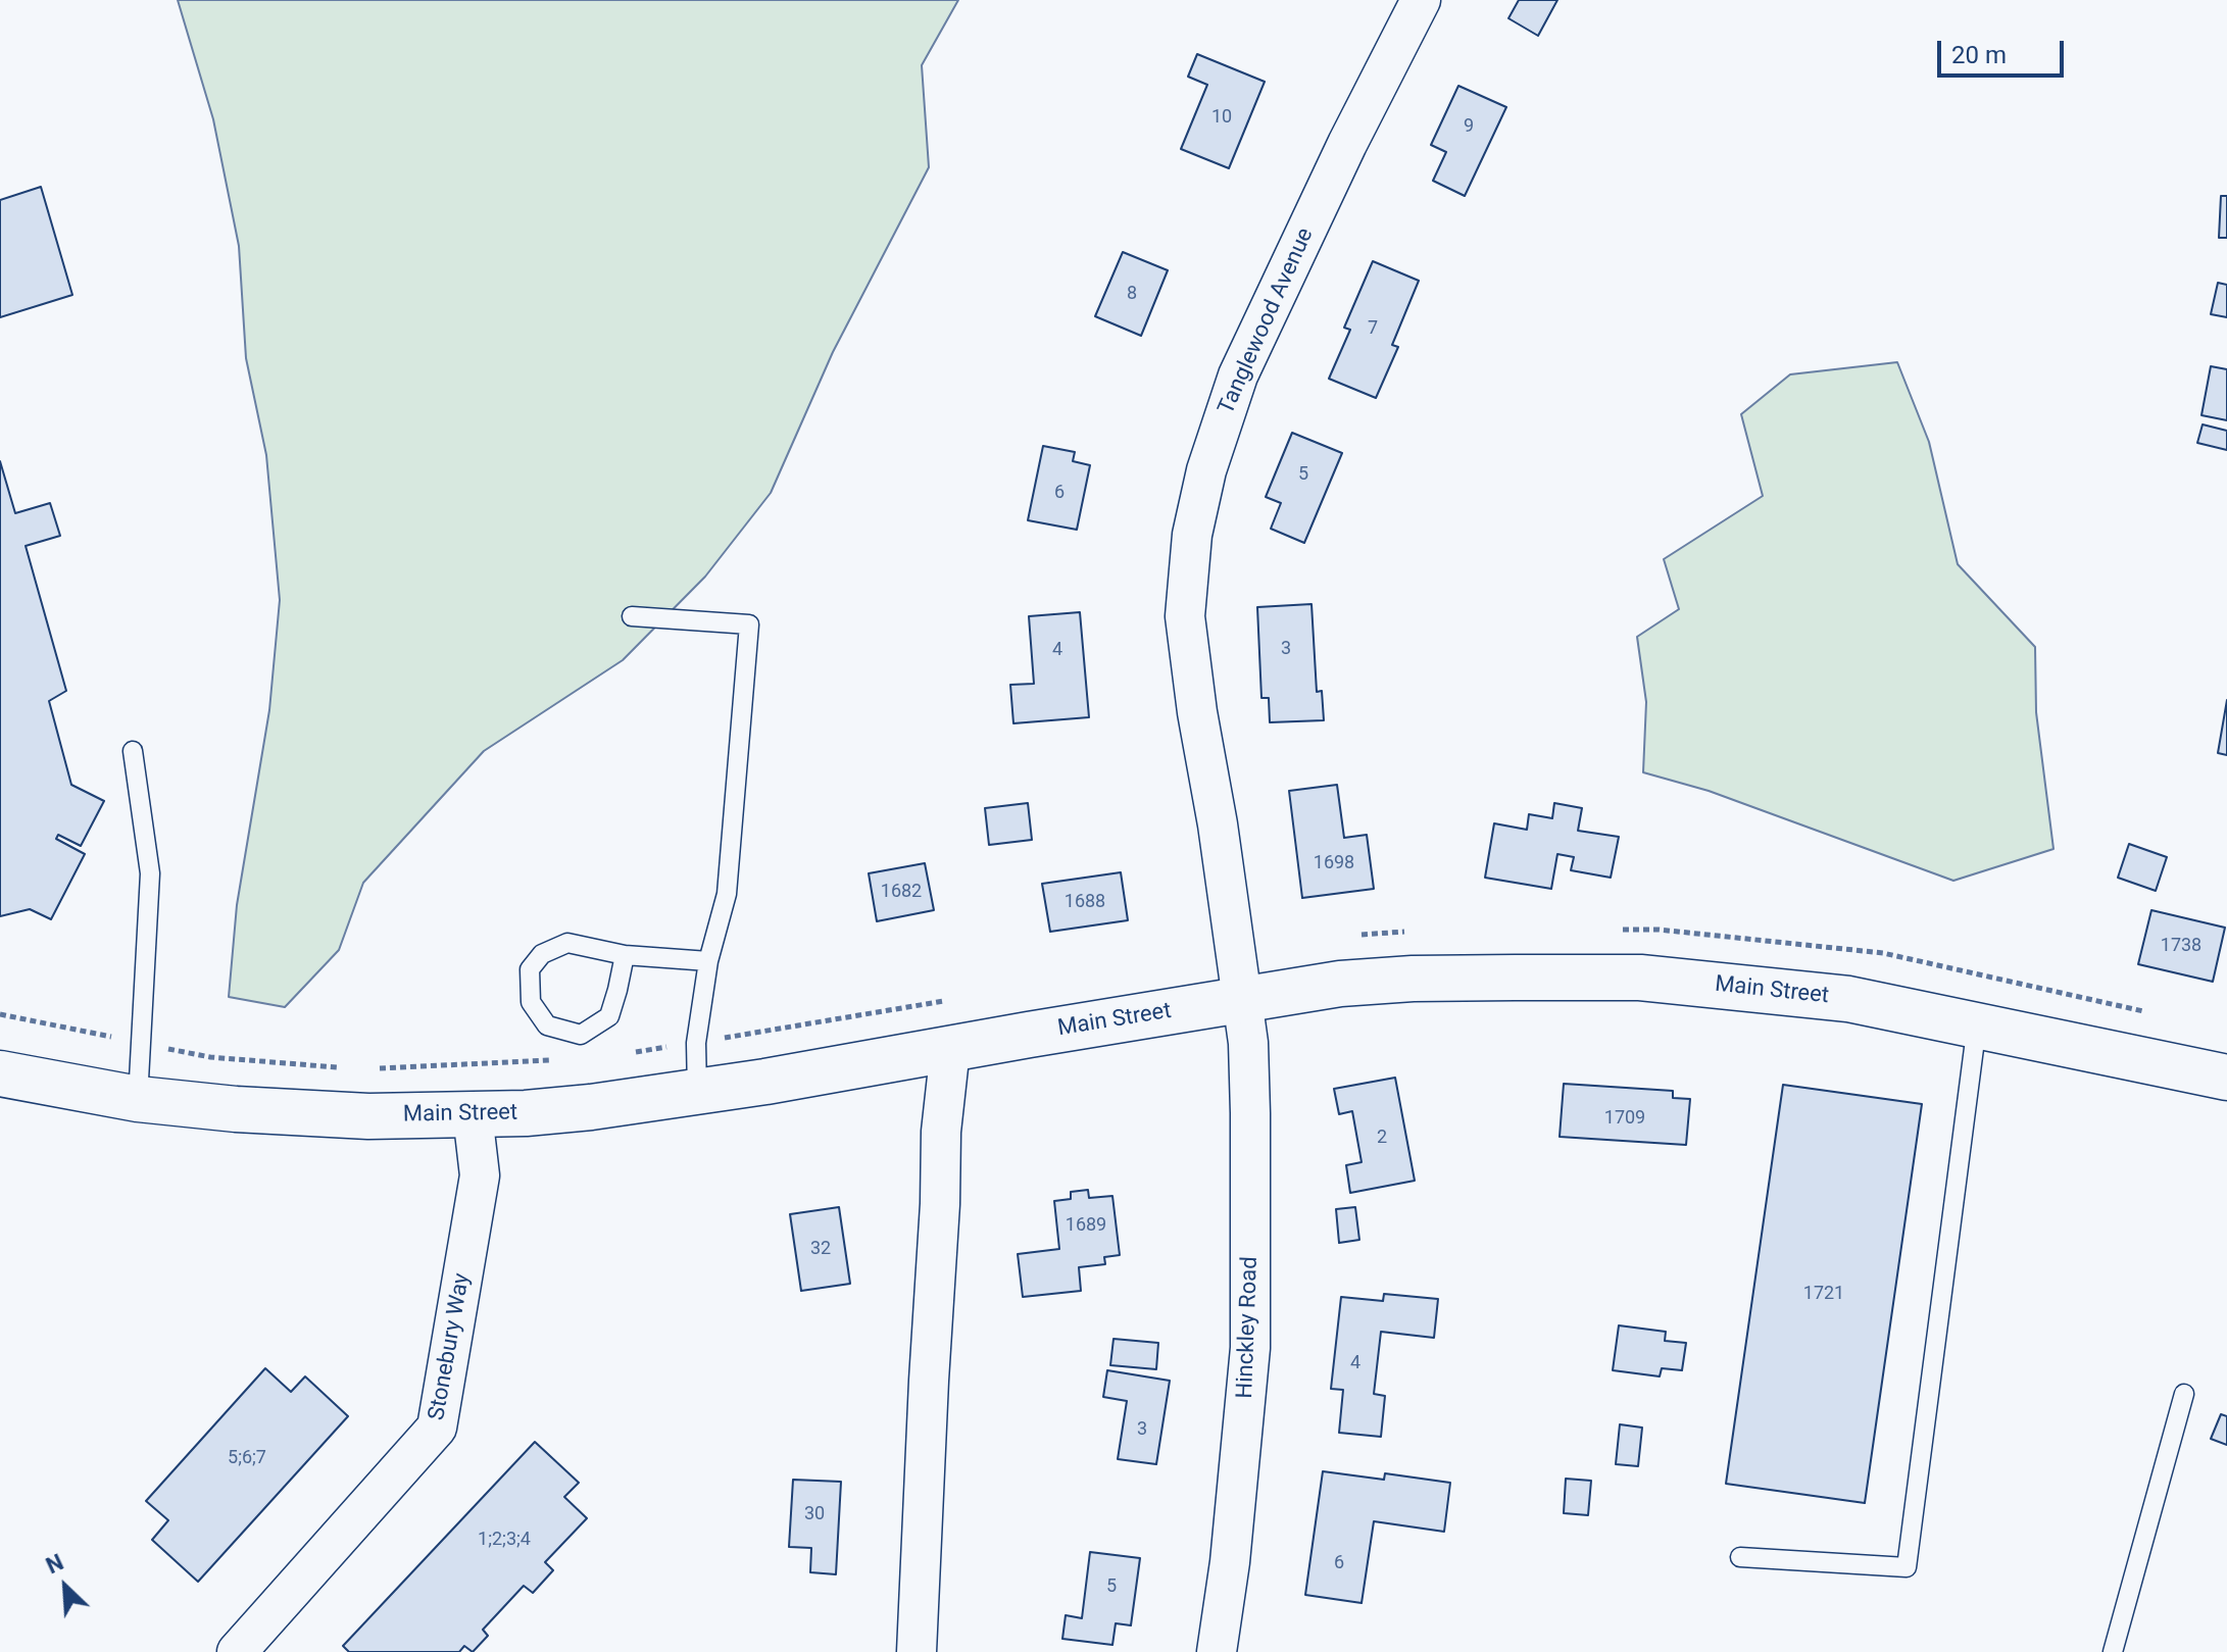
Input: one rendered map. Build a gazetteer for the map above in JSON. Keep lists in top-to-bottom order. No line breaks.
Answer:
{"streets":{"main road":["Main Street"],"street":["Tanglewood Avenue","Hinckley Road","Stonebury Way"]},"crossings":[["Tanglewood Avenue","Main Street"],["Tanglewood Avenue","Hinckley Road"],["Main Street","Hinckley Road"],["Main Street","Stonebury Way"]],"house_numbers":["10","9","8","7","5","6","3","4","1698","1682","1688","1738","1709","2","1689","32","1721","4","3","5;6;7","30","1;2;3;4","6","5"],"scale_bar":"20 m","north":"top left"}
